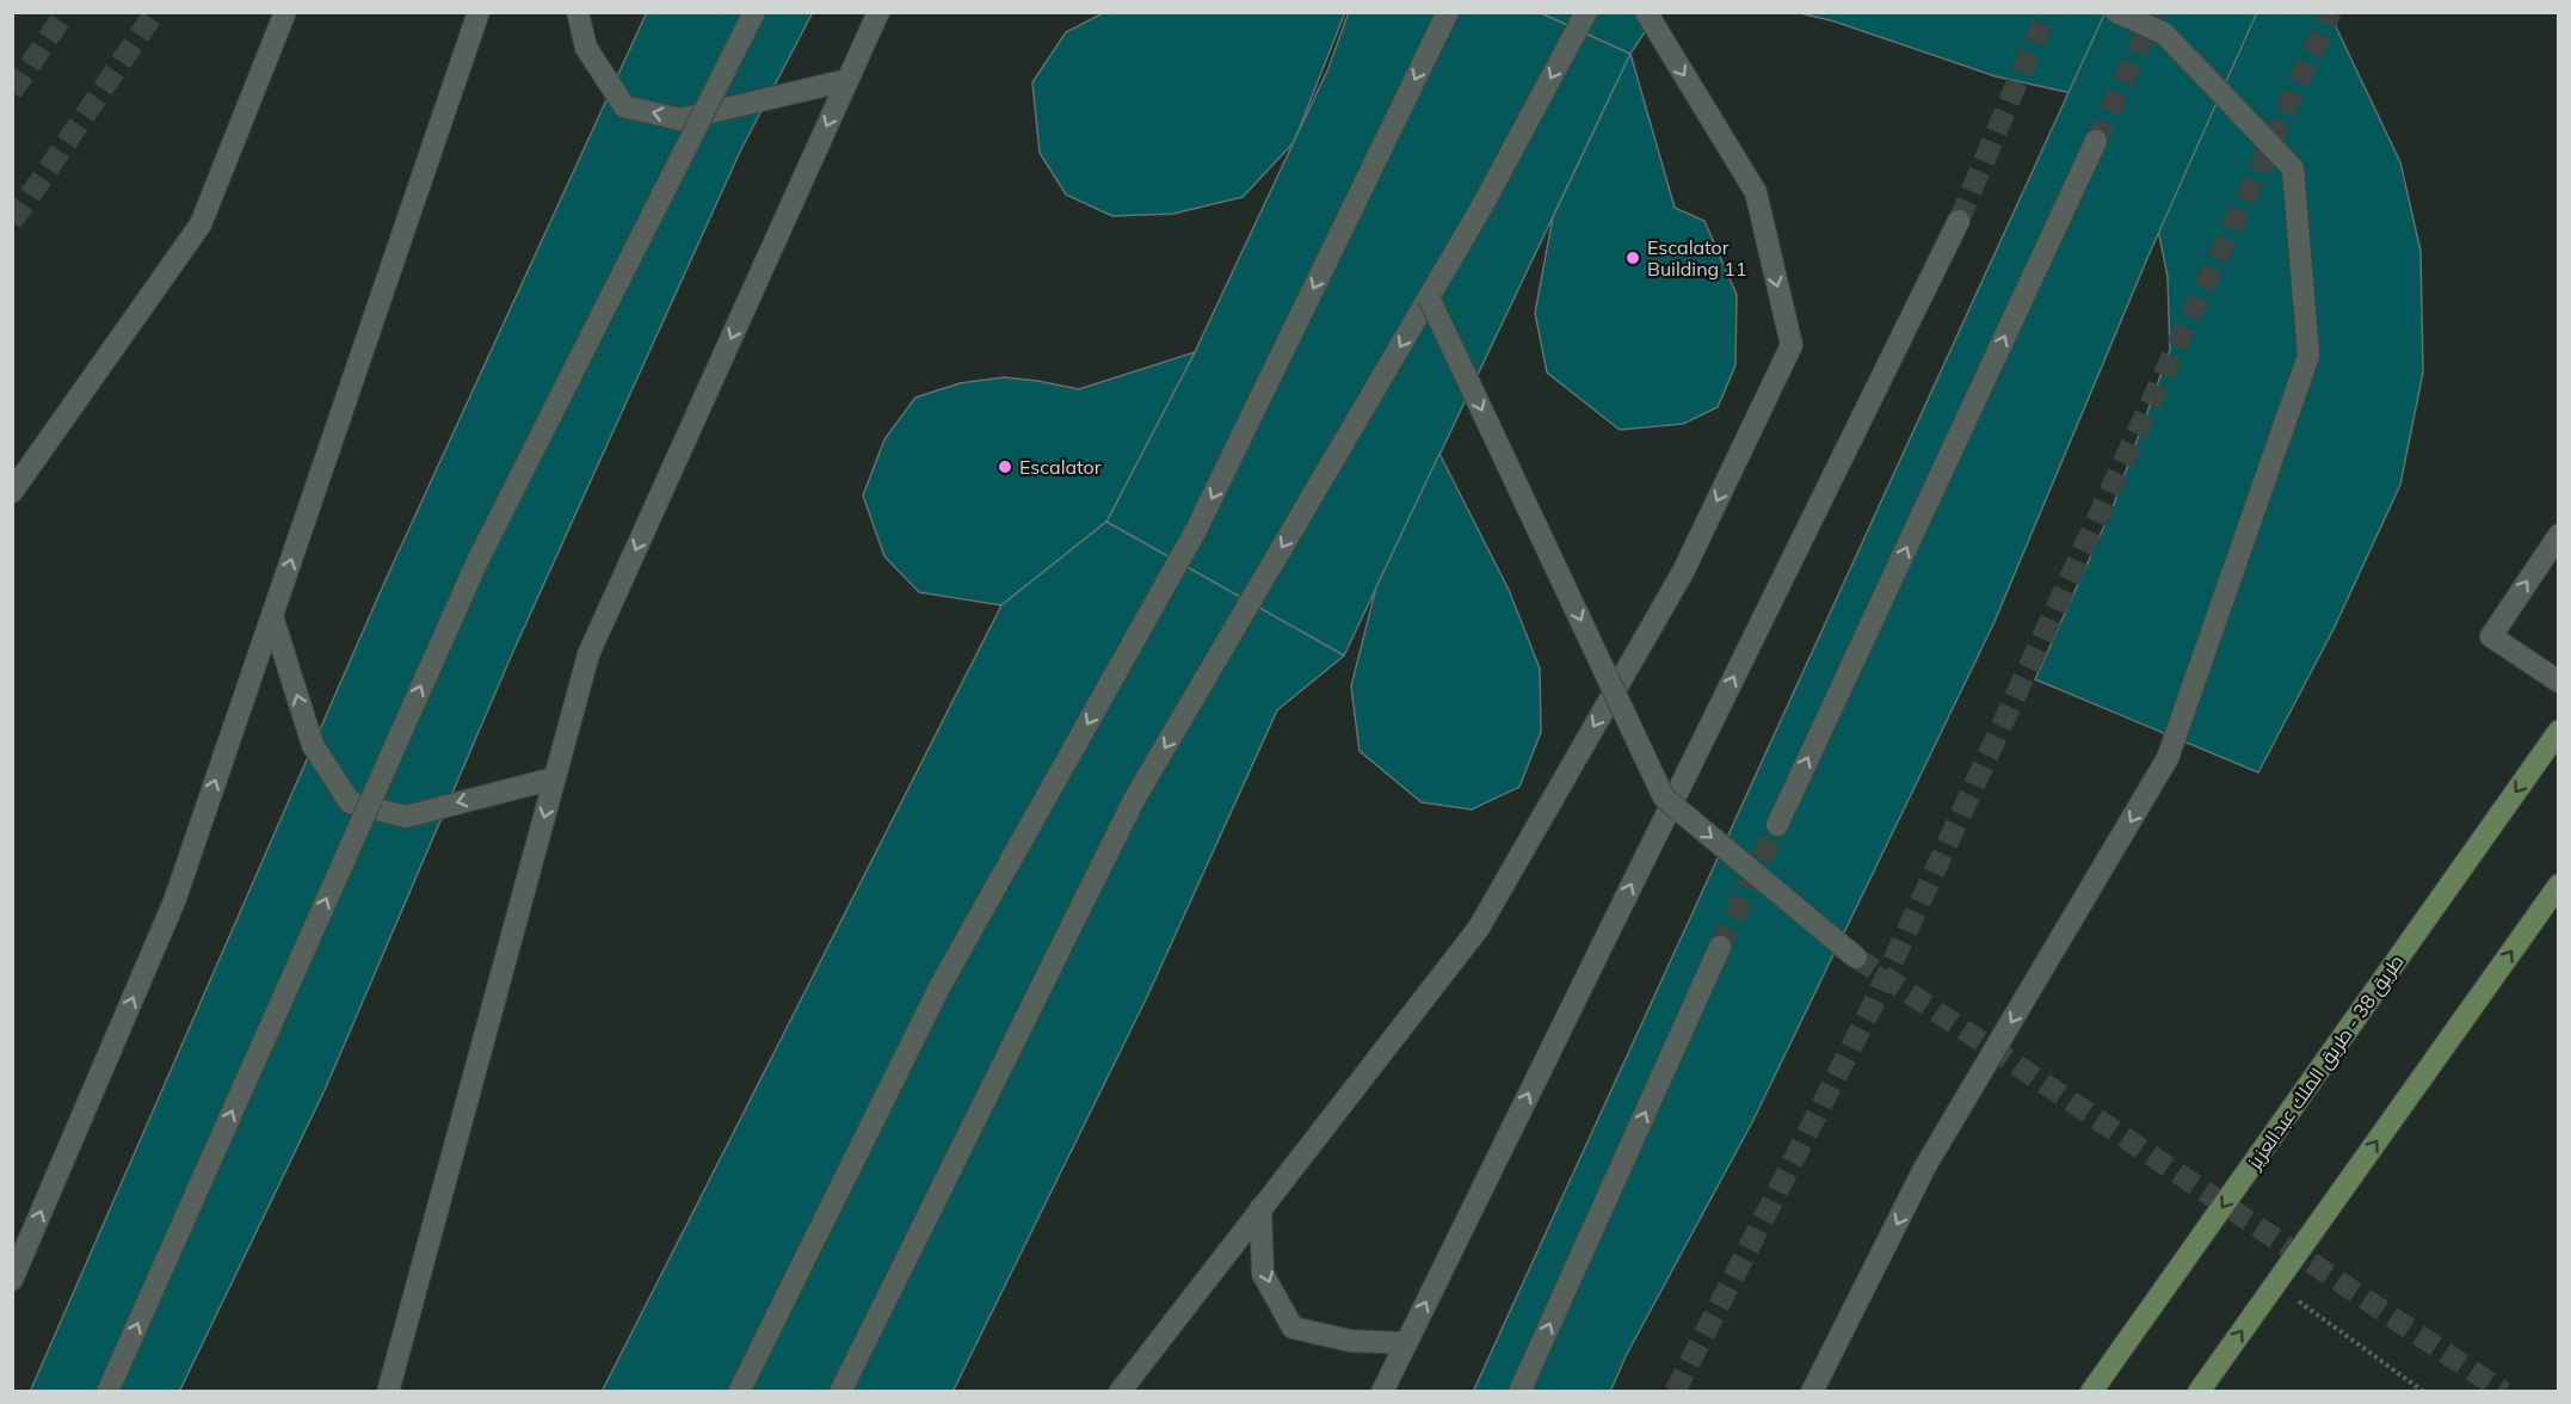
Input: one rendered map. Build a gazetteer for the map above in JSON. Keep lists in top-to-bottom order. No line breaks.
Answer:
{"streets":{"main road":["طريق 38 - طريق الملك عبدالعزيز"]},"places":["Escalator Building 11","Escalator"]}
